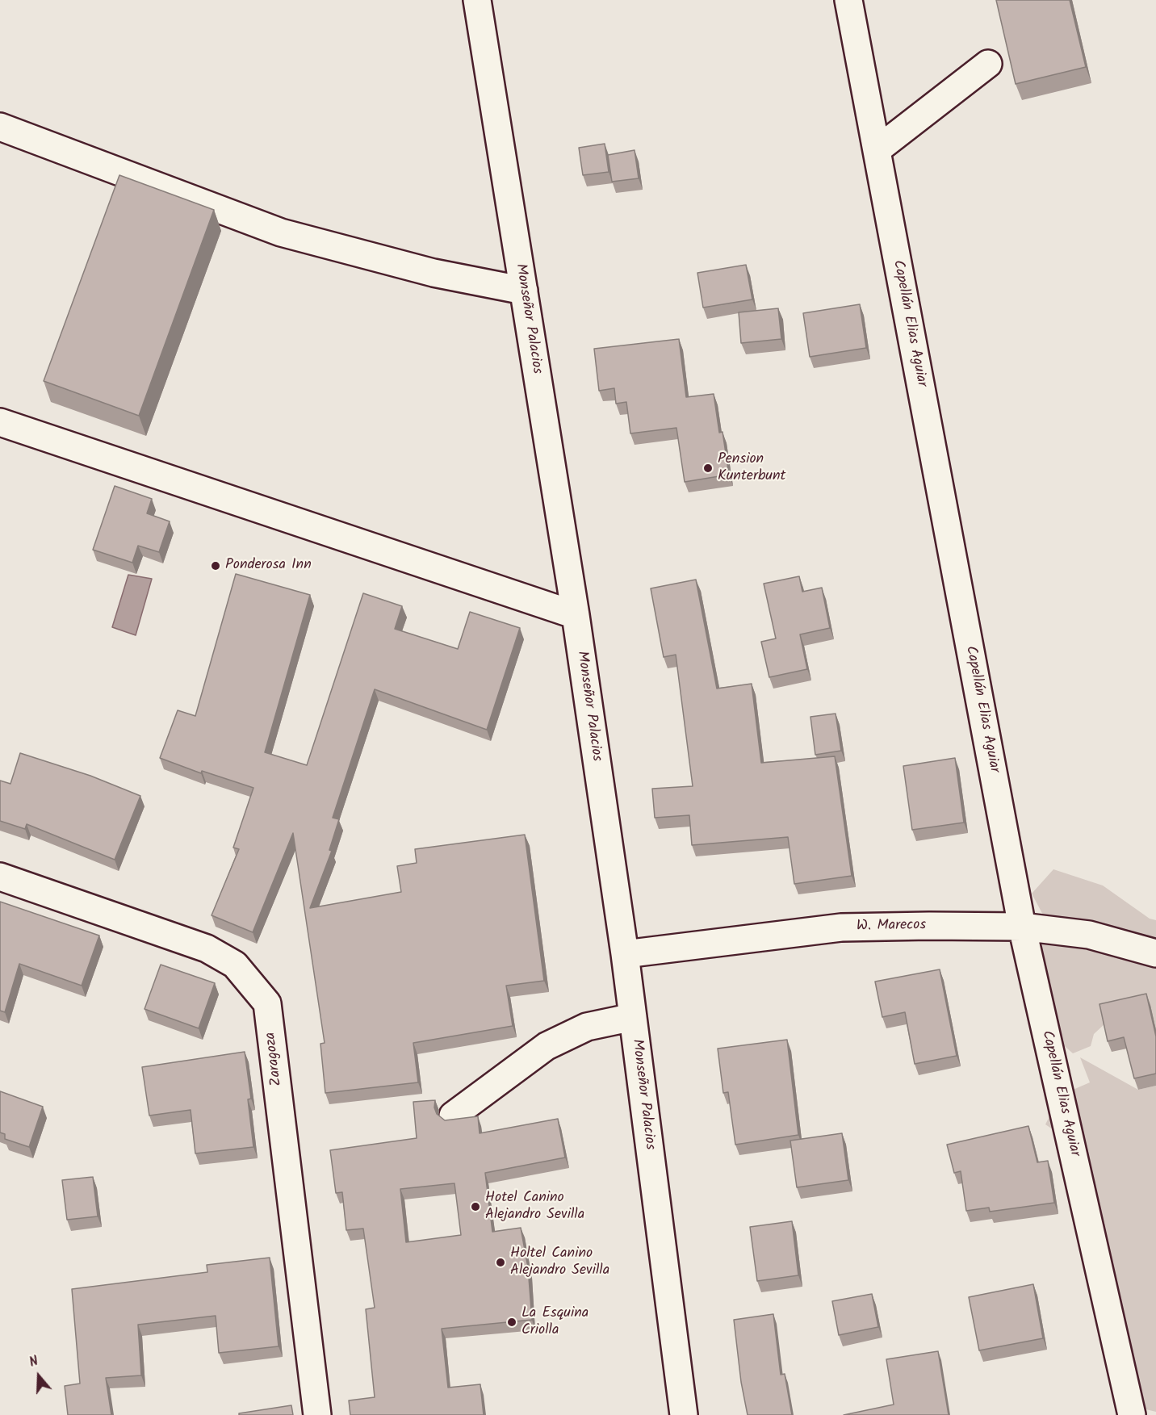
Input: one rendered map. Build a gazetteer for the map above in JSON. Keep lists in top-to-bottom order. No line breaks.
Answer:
{"streets":{"street":["Monseñor Palacios","Capellán Elias Aguiar","W. Marecos","Zaragoza"]},"crossings":[["Monseñor Palacios","W. Marecos"],["Capellán Elias Aguiar","W. Marecos"]],"places":["Pension Kunterbunt","Ponderosa Inn","Hotel Canino Alejandro Sevilla","Holtel Canino Alejandro Sevilla","La Esquina Criolla"],"north":"top"}
